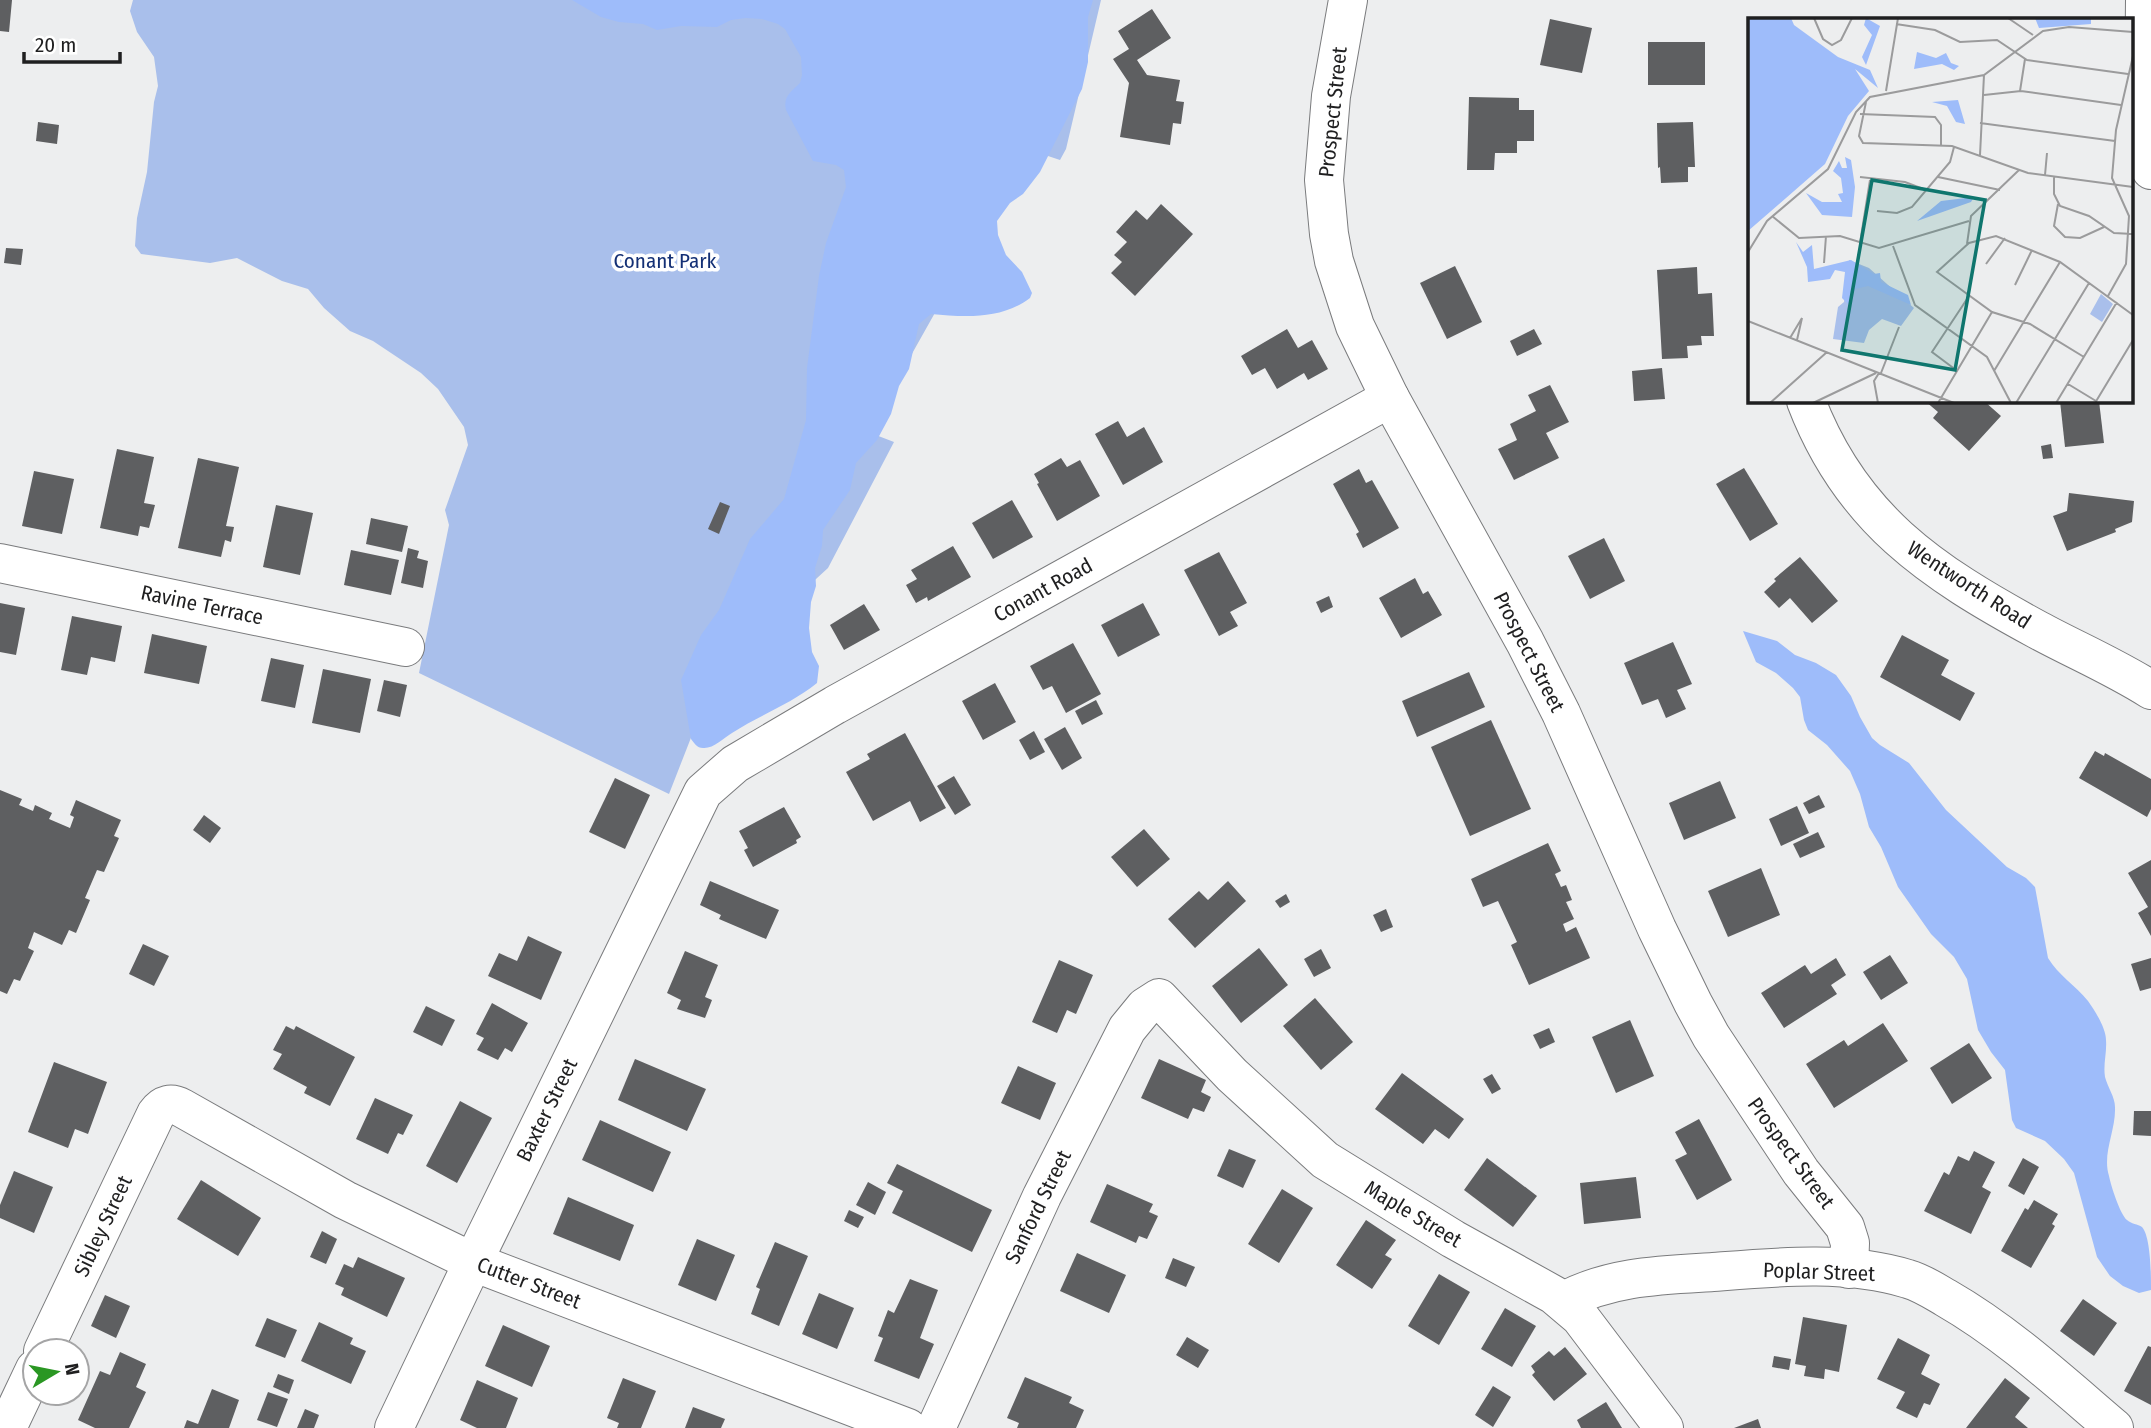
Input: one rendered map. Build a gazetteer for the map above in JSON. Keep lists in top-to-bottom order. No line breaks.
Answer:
{"streets":{"street":["Prospect Street","Wentworth Road","Conant Road","Ravine Terrace","Baxter Street","Sanford Street","Maple Street","Sibley Street","Poplar Street","Cutter Street"]},"crossings":[["Prospect Street","Conant Road"],["Prospect Street","Poplar Street"],["Conant Road","Baxter Street"],["Baxter Street","Cutter Street"],["Sanford Street","Maple Street"],["Maple Street","Poplar Street"],["Sibley Street","Cutter Street"]],"parks":["Conant Park"],"scale_bar":"20 m","north":"right"}
